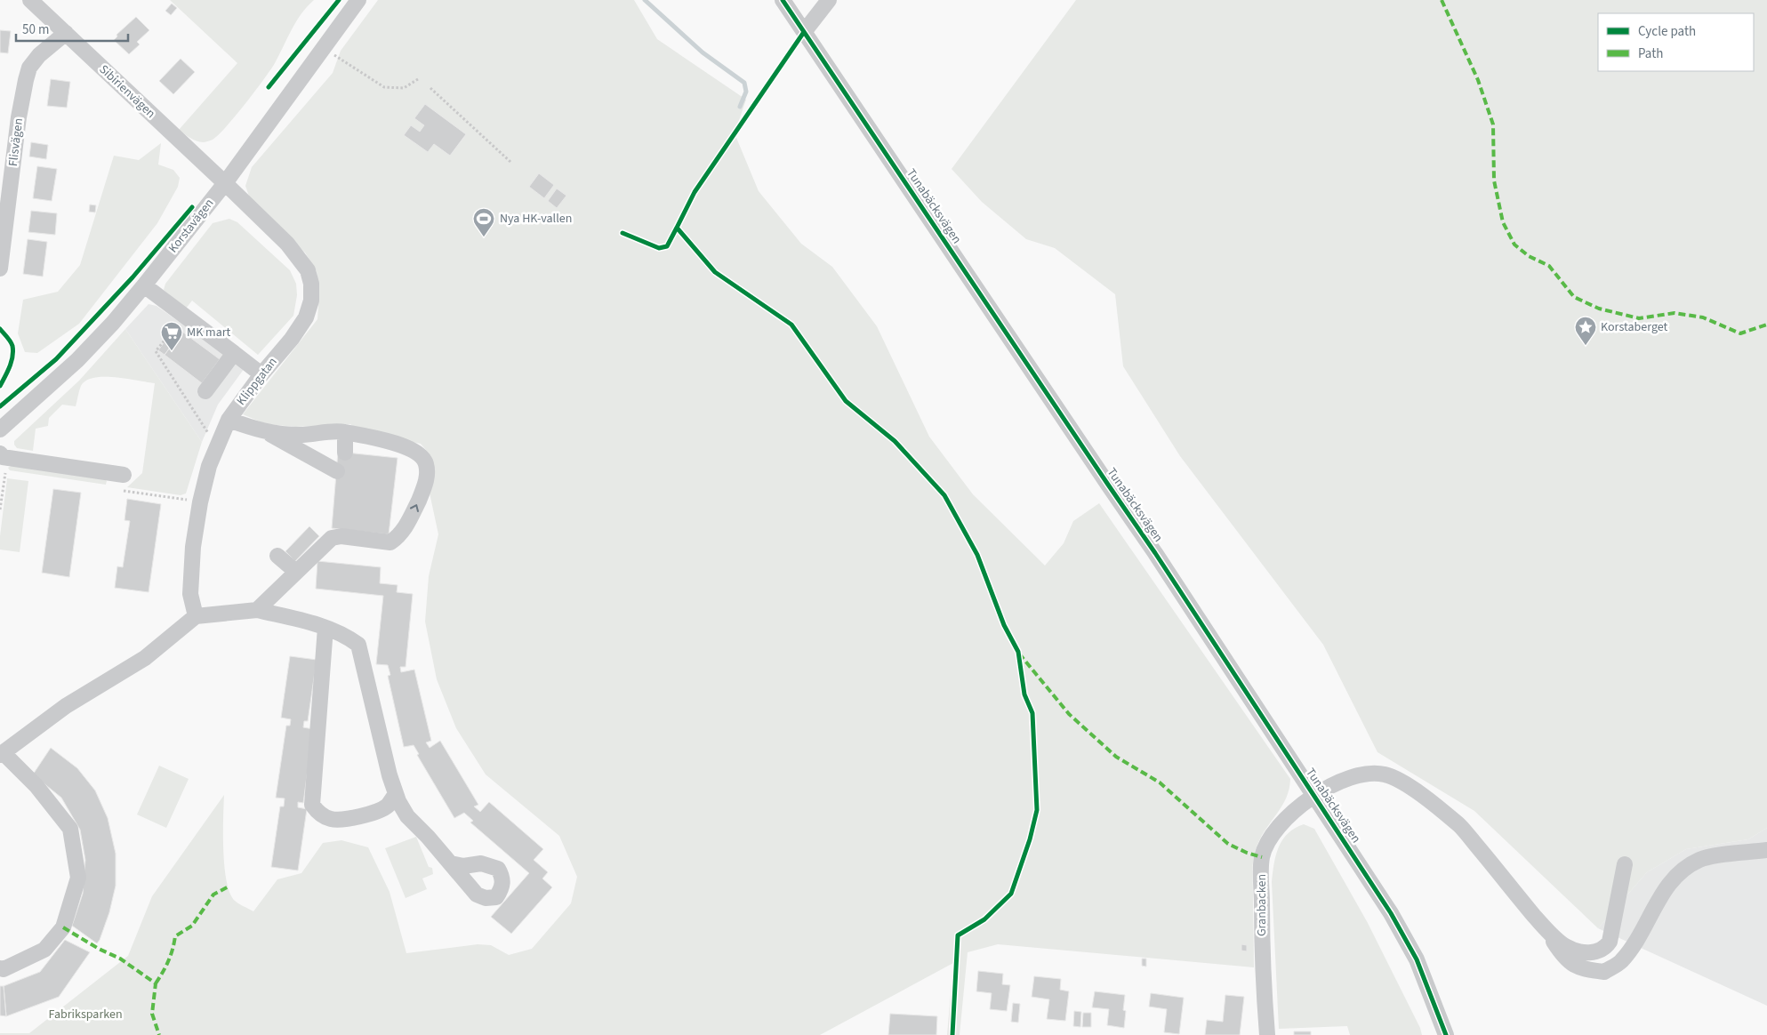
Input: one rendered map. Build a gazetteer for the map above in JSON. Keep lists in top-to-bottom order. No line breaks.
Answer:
{"streets":{"street":["Sibirienvägen","Flisvägen","Tunabäcksvägen","Korstavägen","Klippgatan","Granbacken"]},"crossings":[["Sibirienvägen","Flisvägen"],["Sibirienvägen","Korstavägen"],["Sibirienvägen","Klippgatan"],["Tunabäcksvägen","Granbacken"],["Korstavägen","Klippgatan"]],"parks":["Fabriksparken"],"places":{"sports":["Nya HK-vallen"],"place":["Korstaberget"],"supermarket":["MK mart"]},"legend":["Cycle path","Path"],"scale_bar":"50 m"}
